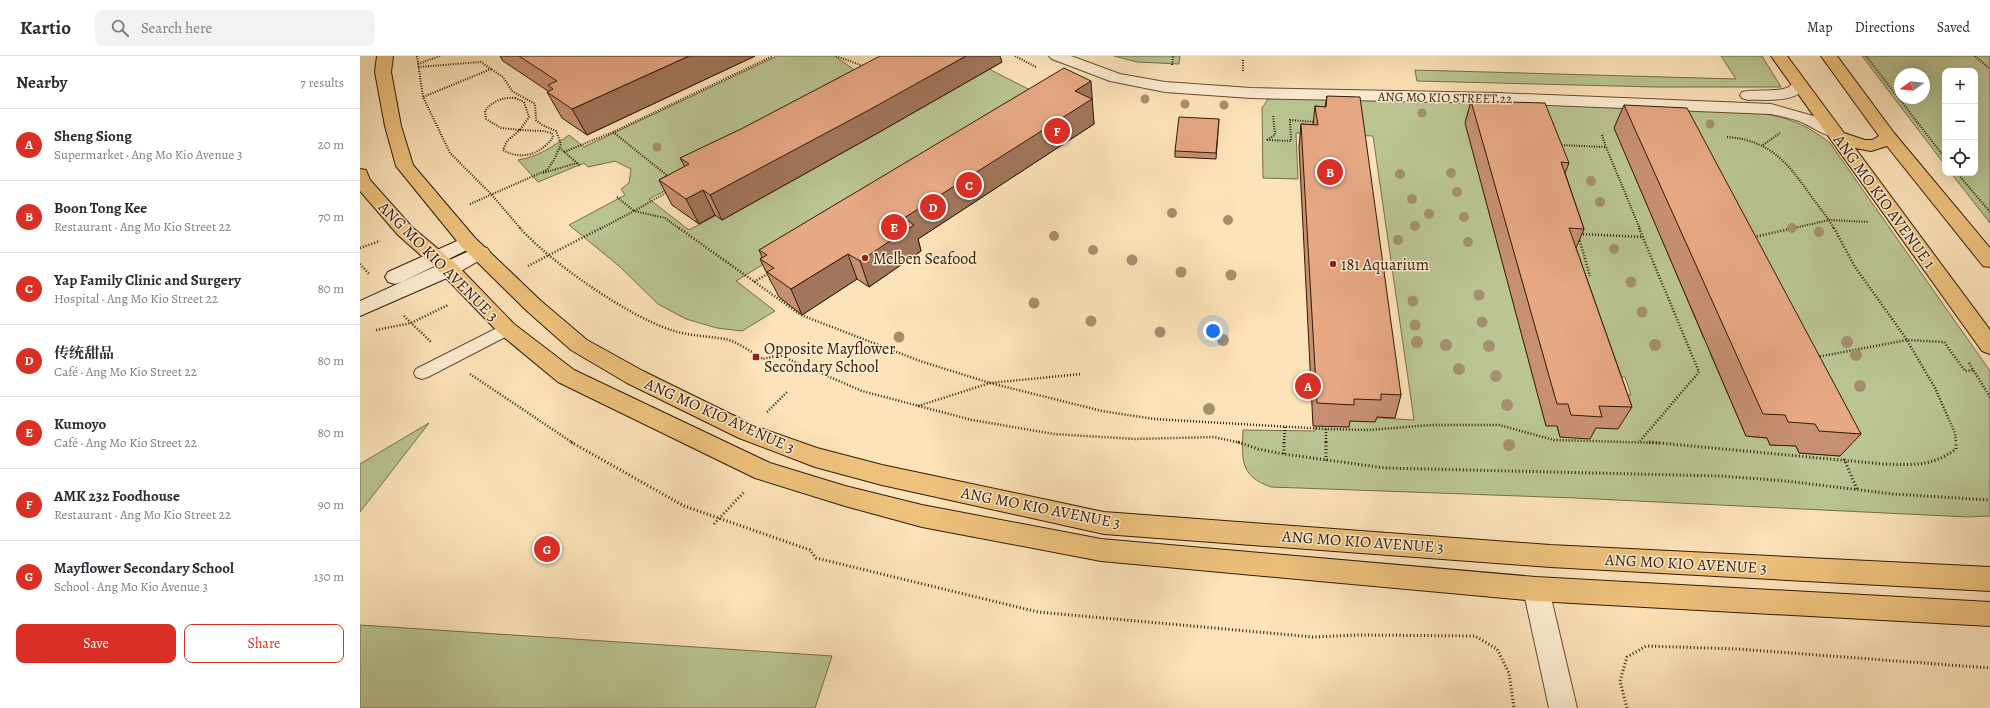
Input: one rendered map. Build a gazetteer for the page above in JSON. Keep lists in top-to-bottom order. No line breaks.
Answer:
{"streets":{"main road":["ANG MO KIO AVENUE 1","ANG MO KIO AVENUE 3"],"street":["ANG MO KIO STREET 22"]},"crossings":[["ANG MO KIO STREET 22","ANG MO KIO AVENUE 1"]],"places":{"other":["Melben Seafood","181 Aquarium"],"transit":["Opposite Mayflower Secondary School"]},"north":"left","page":{"header":"Kartio","search":"Search here","nav":["Map","Directions","Saved"],"heading":["Nearby","7 results"],"map_buttons":["+","−"],"list":[{"mark":"A","name":"Sheng Siong","note":"Supermarket · Ang Mo Kio Avenue 3","value":"20 m"},{"mark":"B","name":"Boon Tong Kee","note":"Restaurant · Ang Mo Kio Street 22","value":"70 m"},{"mark":"C","name":"Yap Family Clinic and Surgery","note":"Hospital · Ang Mo Kio Street 22","value":"80 m"},{"mark":"D","name":"传统甜品","note":"Café · Ang Mo Kio Street 22","value":"80 m"},{"mark":"E","name":"Kumoyo","note":"Café · Ang Mo Kio Street 22","value":"80 m"},{"mark":"F","name":"AMK 232 Foodhouse","note":"Restaurant · Ang Mo Kio Street 22","value":"90 m"},{"mark":"G","name":"Mayflower Secondary School","note":"School · Ang Mo Kio Avenue 3","value":"130 m"}],"pins":["F","B","C","D","E","A","G"],"buttons":["Save","Share"]}}
